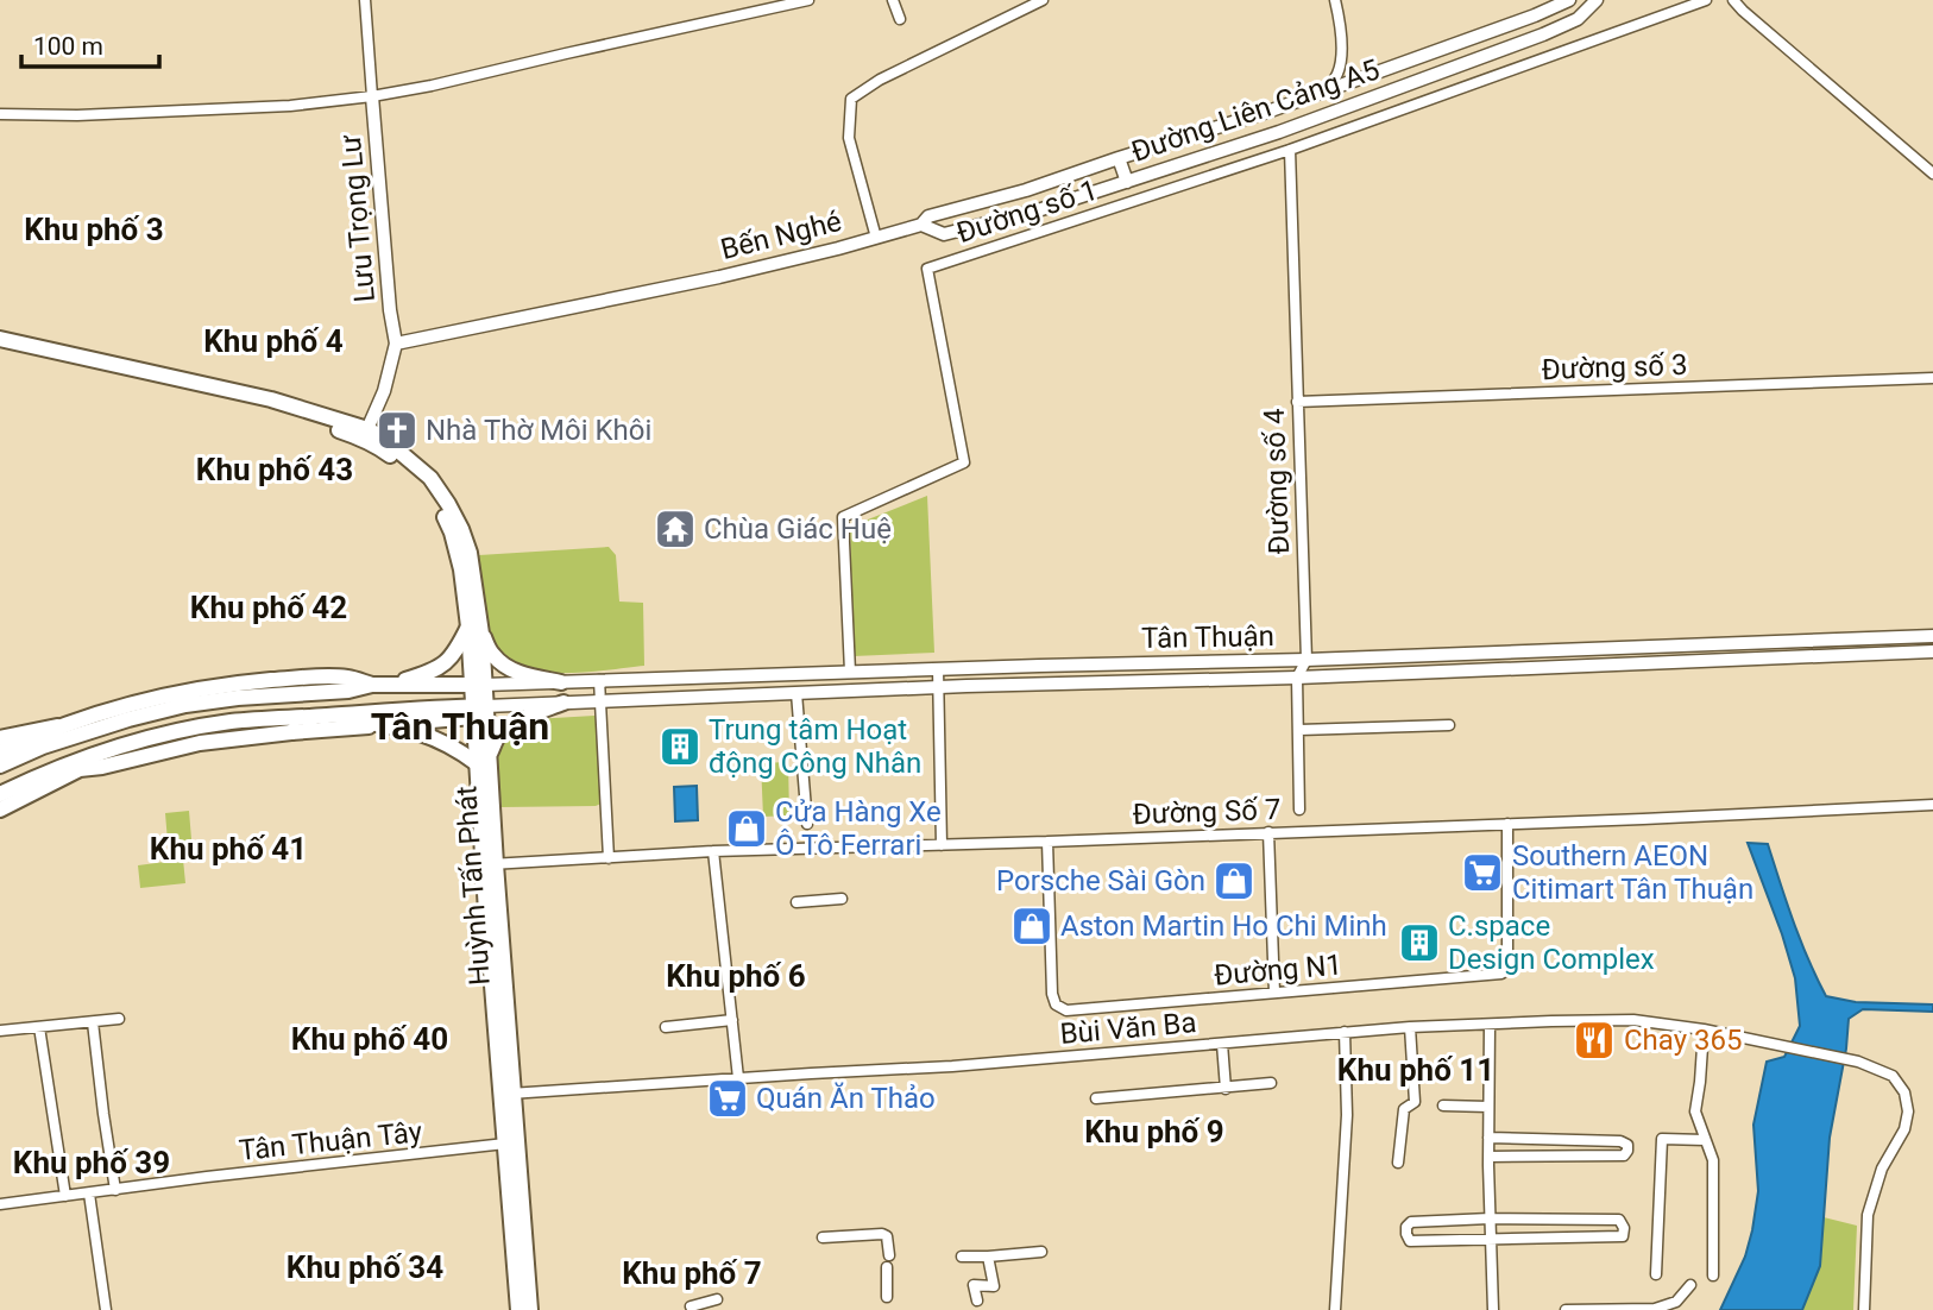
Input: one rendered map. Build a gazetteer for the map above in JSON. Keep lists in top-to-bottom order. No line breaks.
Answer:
{"streets":{"main road":["Huỳnh Tấn Phát"],"street":["Đường Liên Cảng A5","Đường số 1","Lưu Trọng Lư","Bến Nghé","Đường số 3","Đường số 4","Tân Thuận","Đường Số 7","Đường N1","Bùi Văn Ba","Tân Thuận Tây"]},"crossings":[["Đường Liên Cảng A5","Bến Nghé"],["Đường số 1","Đường số 4"],["Đường số 1","Tân Thuận"],["Lưu Trọng Lư","Bến Nghé"],["Lưu Trọng Lư","Huỳnh Tấn Phát"],["Đường số 3","Đường số 4"],["Đường số 4","Tân Thuận"],["Tân Thuận","Huỳnh Tấn Phát"],["Đường Số 7","Huỳnh Tấn Phát"],["Đường Số 7","Đường N1"],["Huỳnh Tấn Phát","Bùi Văn Ba"],["Huỳnh Tấn Phát","Tân Thuận Tây"]],"districts":["Khu phố 3","Khu phố 4","Khu phố 43","Khu phố 42","Tân Thuận","Khu phố 41","Khu phố 6","Khu phố 40","Khu phố 11","Khu phố 9","Khu phố 39","Khu phố 34","Khu phố 7"],"places":{"church":["Nhà Thờ Môi Khôi"],"temple":["Chùa Giác Huệ"],"building":["Trung tâm Hoạt động Công Nhân","C.space Design Complex"],"shop":["Cửa Hàng Xe Ô Tô Ferrari","Porsche Sài Gòn","Aston Martin Ho Chi Minh"],"supermarket":["Southern AEON Citimart Tân Thuận","Quán Ăn Thảo"],"restaurant":["Chay 365"]},"scale_bar":"100 m"}
